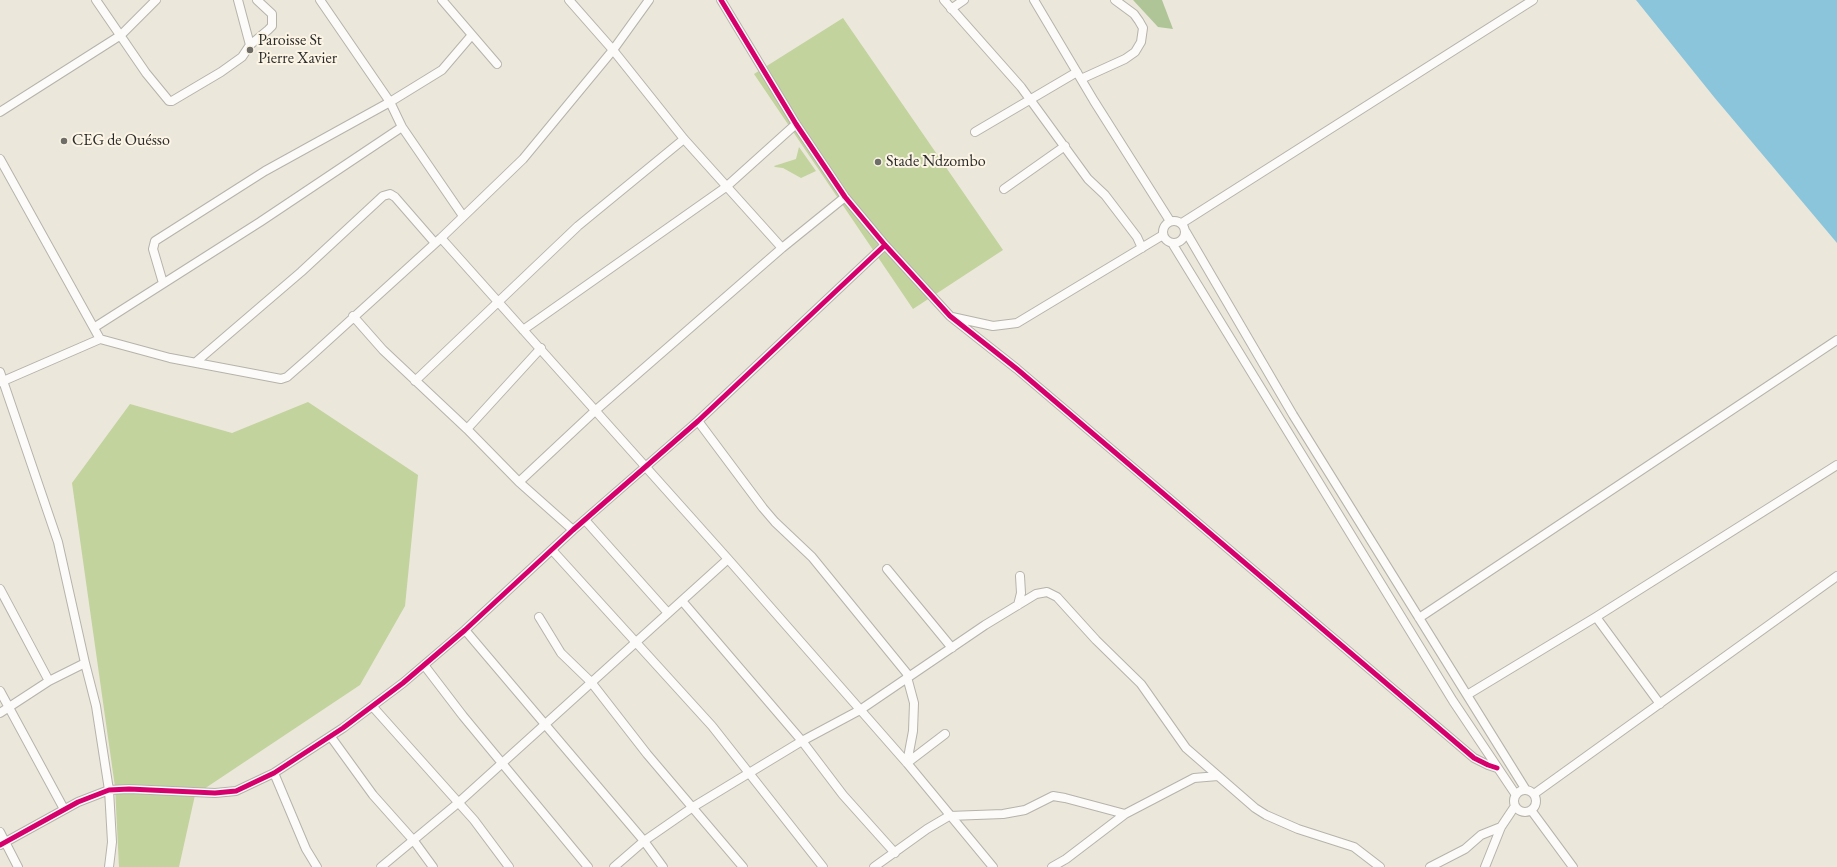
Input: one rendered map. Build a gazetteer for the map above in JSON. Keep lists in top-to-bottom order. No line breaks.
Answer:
{"places":["Paroisse St Pierre Xavier","CEG de Ouésso","Stade Ndzombo"]}
